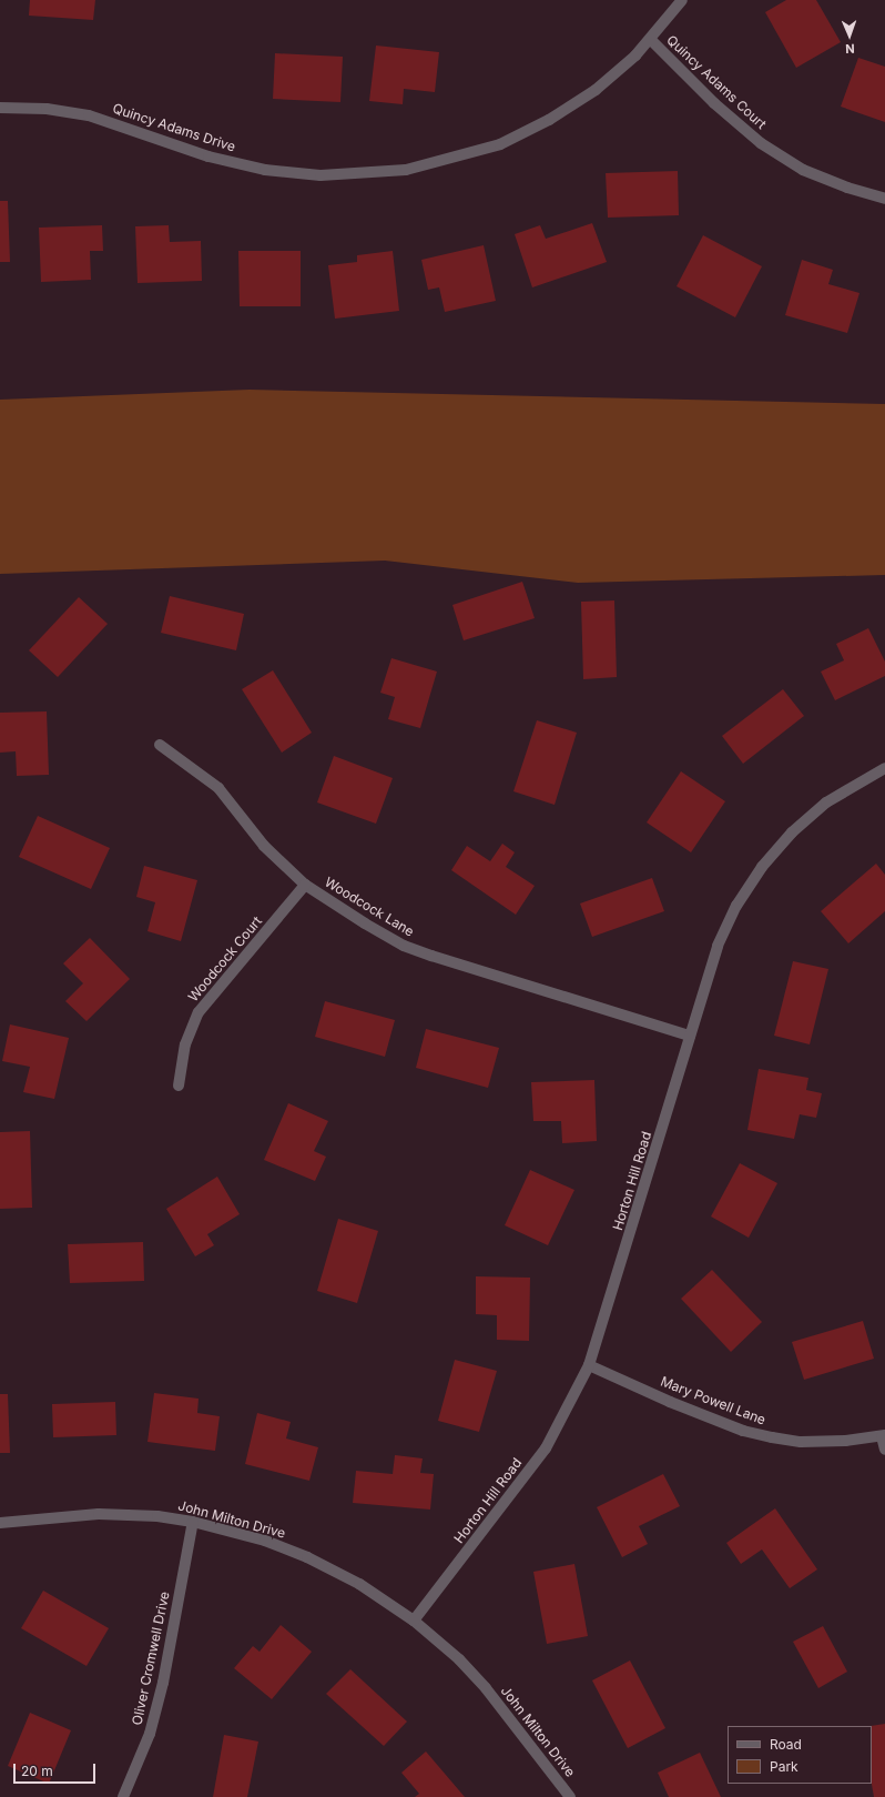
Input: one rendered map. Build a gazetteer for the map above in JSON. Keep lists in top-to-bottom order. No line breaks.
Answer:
{"streets":{"street":["Quincy Adams Court","Quincy Adams Drive","Woodcock Lane","Woodcock Court","Horton Hill Road","Mary Powell Lane","John Milton Drive","Oliver Cromwell Drive"]},"crossings":[["Quincy Adams Court","Quincy Adams Drive"],["Woodcock Lane","Woodcock Court"],["Woodcock Lane","Horton Hill Road"],["Horton Hill Road","Mary Powell Lane"],["Horton Hill Road","John Milton Drive"],["John Milton Drive","Oliver Cromwell Drive"]],"legend":["Road","Park"],"scale_bar":"20 m","north":"bottom"}
